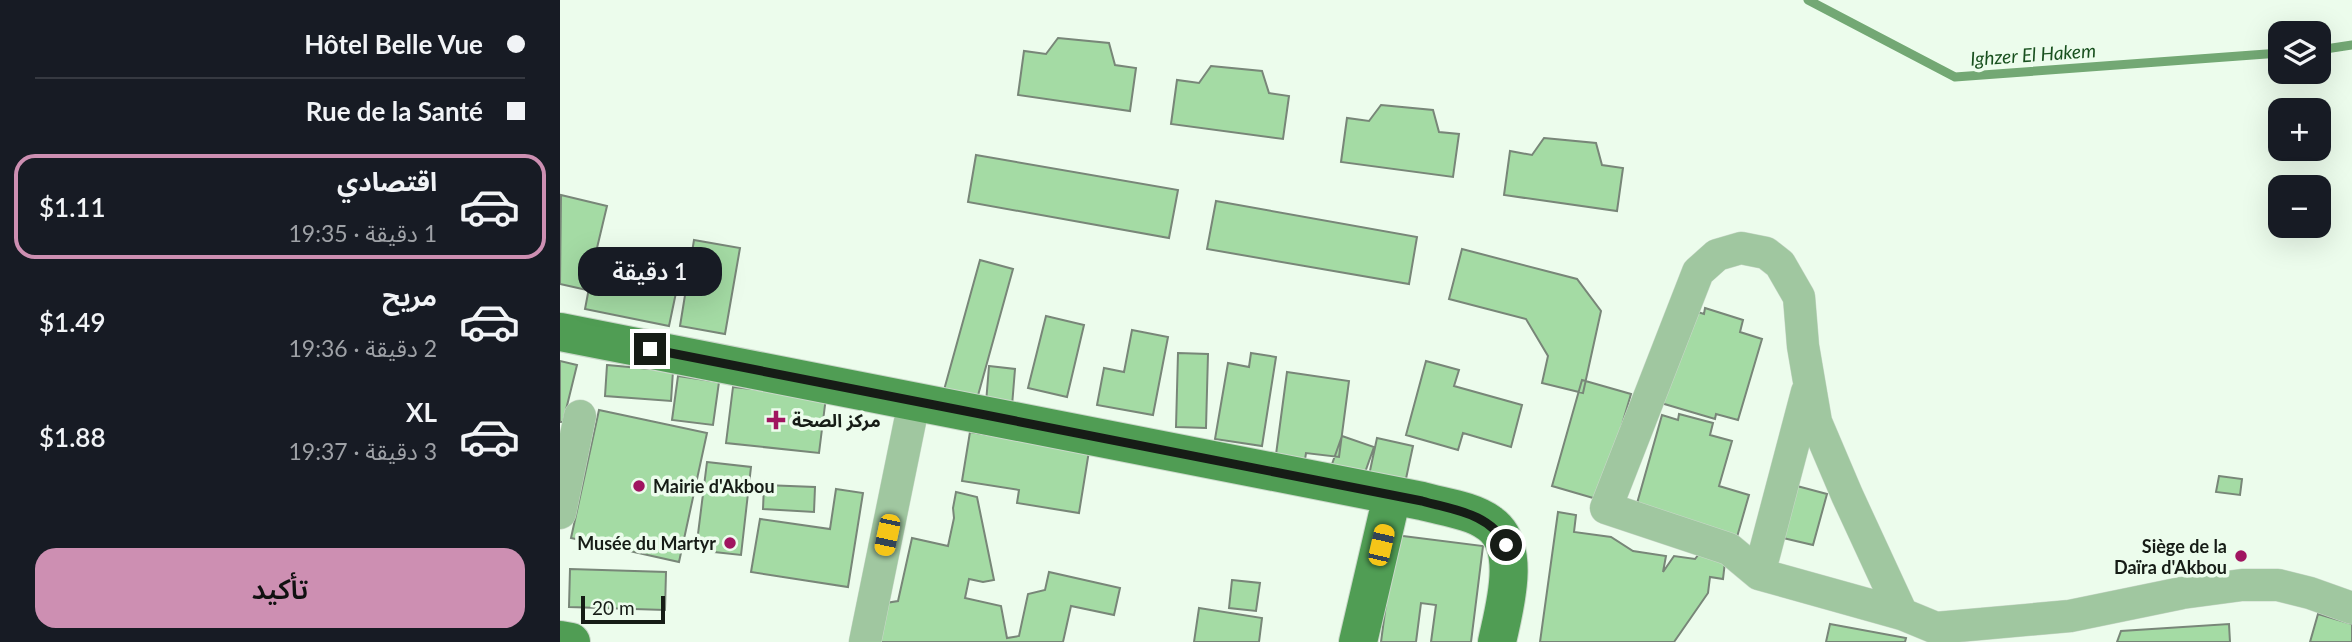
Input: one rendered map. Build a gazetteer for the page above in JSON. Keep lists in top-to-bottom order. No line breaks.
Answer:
{"water":["Ighzer El Hakem"],"places":{"health":["مركز الصحة"],"other":["Mairie d'Akbou","Musée du Martyr","Siège de la Daïra d'Akbou"]},"scale_bar":"20 m","page":{"banner":["Hôtel Belle Vue","Rue de la Santé"],"map_buttons":["+","−"],"list":[{"name":"اقتصادي","note":"1 دقيقة · 19:35","value":"$1.11"},{"name":"مريح","note":"2 دقيقة · 19:36","value":"$1.49"},{"name":"XL","note":"3 دقيقة · 19:37","value":"$1.88"}],"bubble":"1 دقيقة","buttons":"تأكيد","scale":"20 m"}}
